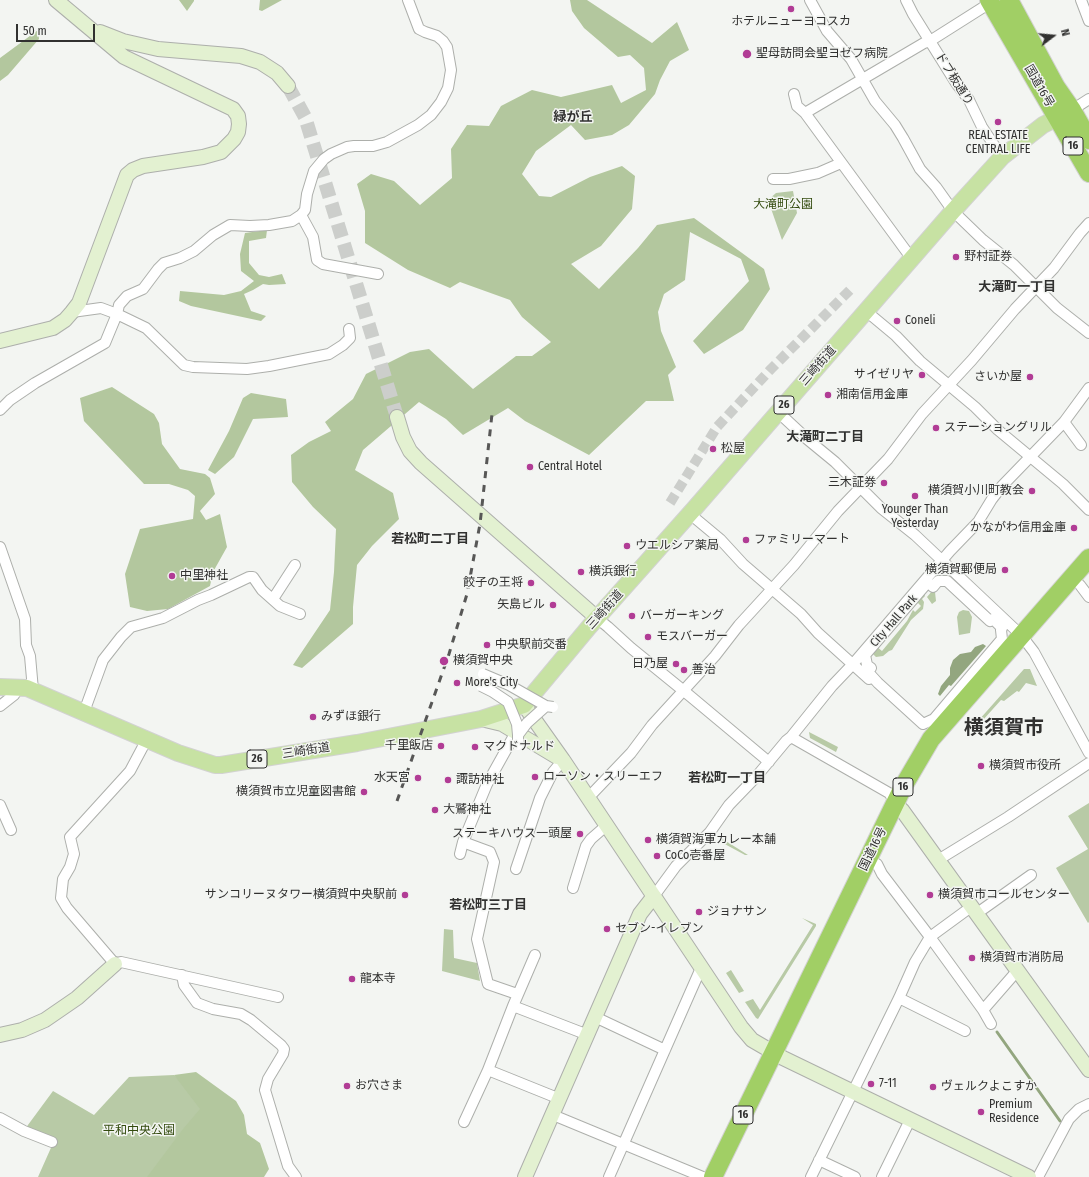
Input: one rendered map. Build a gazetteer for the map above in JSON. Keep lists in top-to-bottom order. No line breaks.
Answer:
{"streets":{"highway":["国道16号","16"],"main road":["三崎街道","26"],"street":["ドブ板通り","City Hall Park"]},"crossings":[["ドブ板通り","三崎街道"],["国道16号","三崎街道"]],"districts":["緑が丘","大滝町一丁目","大滝町二丁目","若松町二丁目","横須賀市","若松町一丁目","若松町三丁目"],"parks":["大滝町公園","平和中央公園"],"places":["ホテルニューヨコスカ","聖母訪問会聖ヨゼフ病院","REAL ESTATE CENTRAL LIFE","野村証券","Coneli","サイゼリヤ","さいか屋","湘南信用金庫","ステーショングリル","松屋","Central Hotel","三木証券","横須賀小川町教会","Younger Than Yesterday","かながわ信用金庫","ファミリーマート","ウエルシア薬局","横須賀郵便局","横浜銀行","中里神社","餃子の王将","矢島ビル","バーガーキング","モスバーガー","中央駅前交番","横須賀中央","日乃屋","善治","More's City","みずほ銀行","千里飯店","マクドナルド","横須賀市役所","ローソン・スリーエフ","水天宮","諏訪神社","横須賀市立児童図書館","大鷲神社","ステーキハウス一頭屋","横須賀海軍カレー本舗","CoCo壱番屋","サンコリーヌタワー横須賀中央駅前","横須賀市コールセンター","ジョナサン","セブン-イレブン","横須賀市消防局","龍本寺","7-11","お穴さま","ヴェルクよこすか","Premium Residence"],"scale_bar":"50 m","north":"right"}
